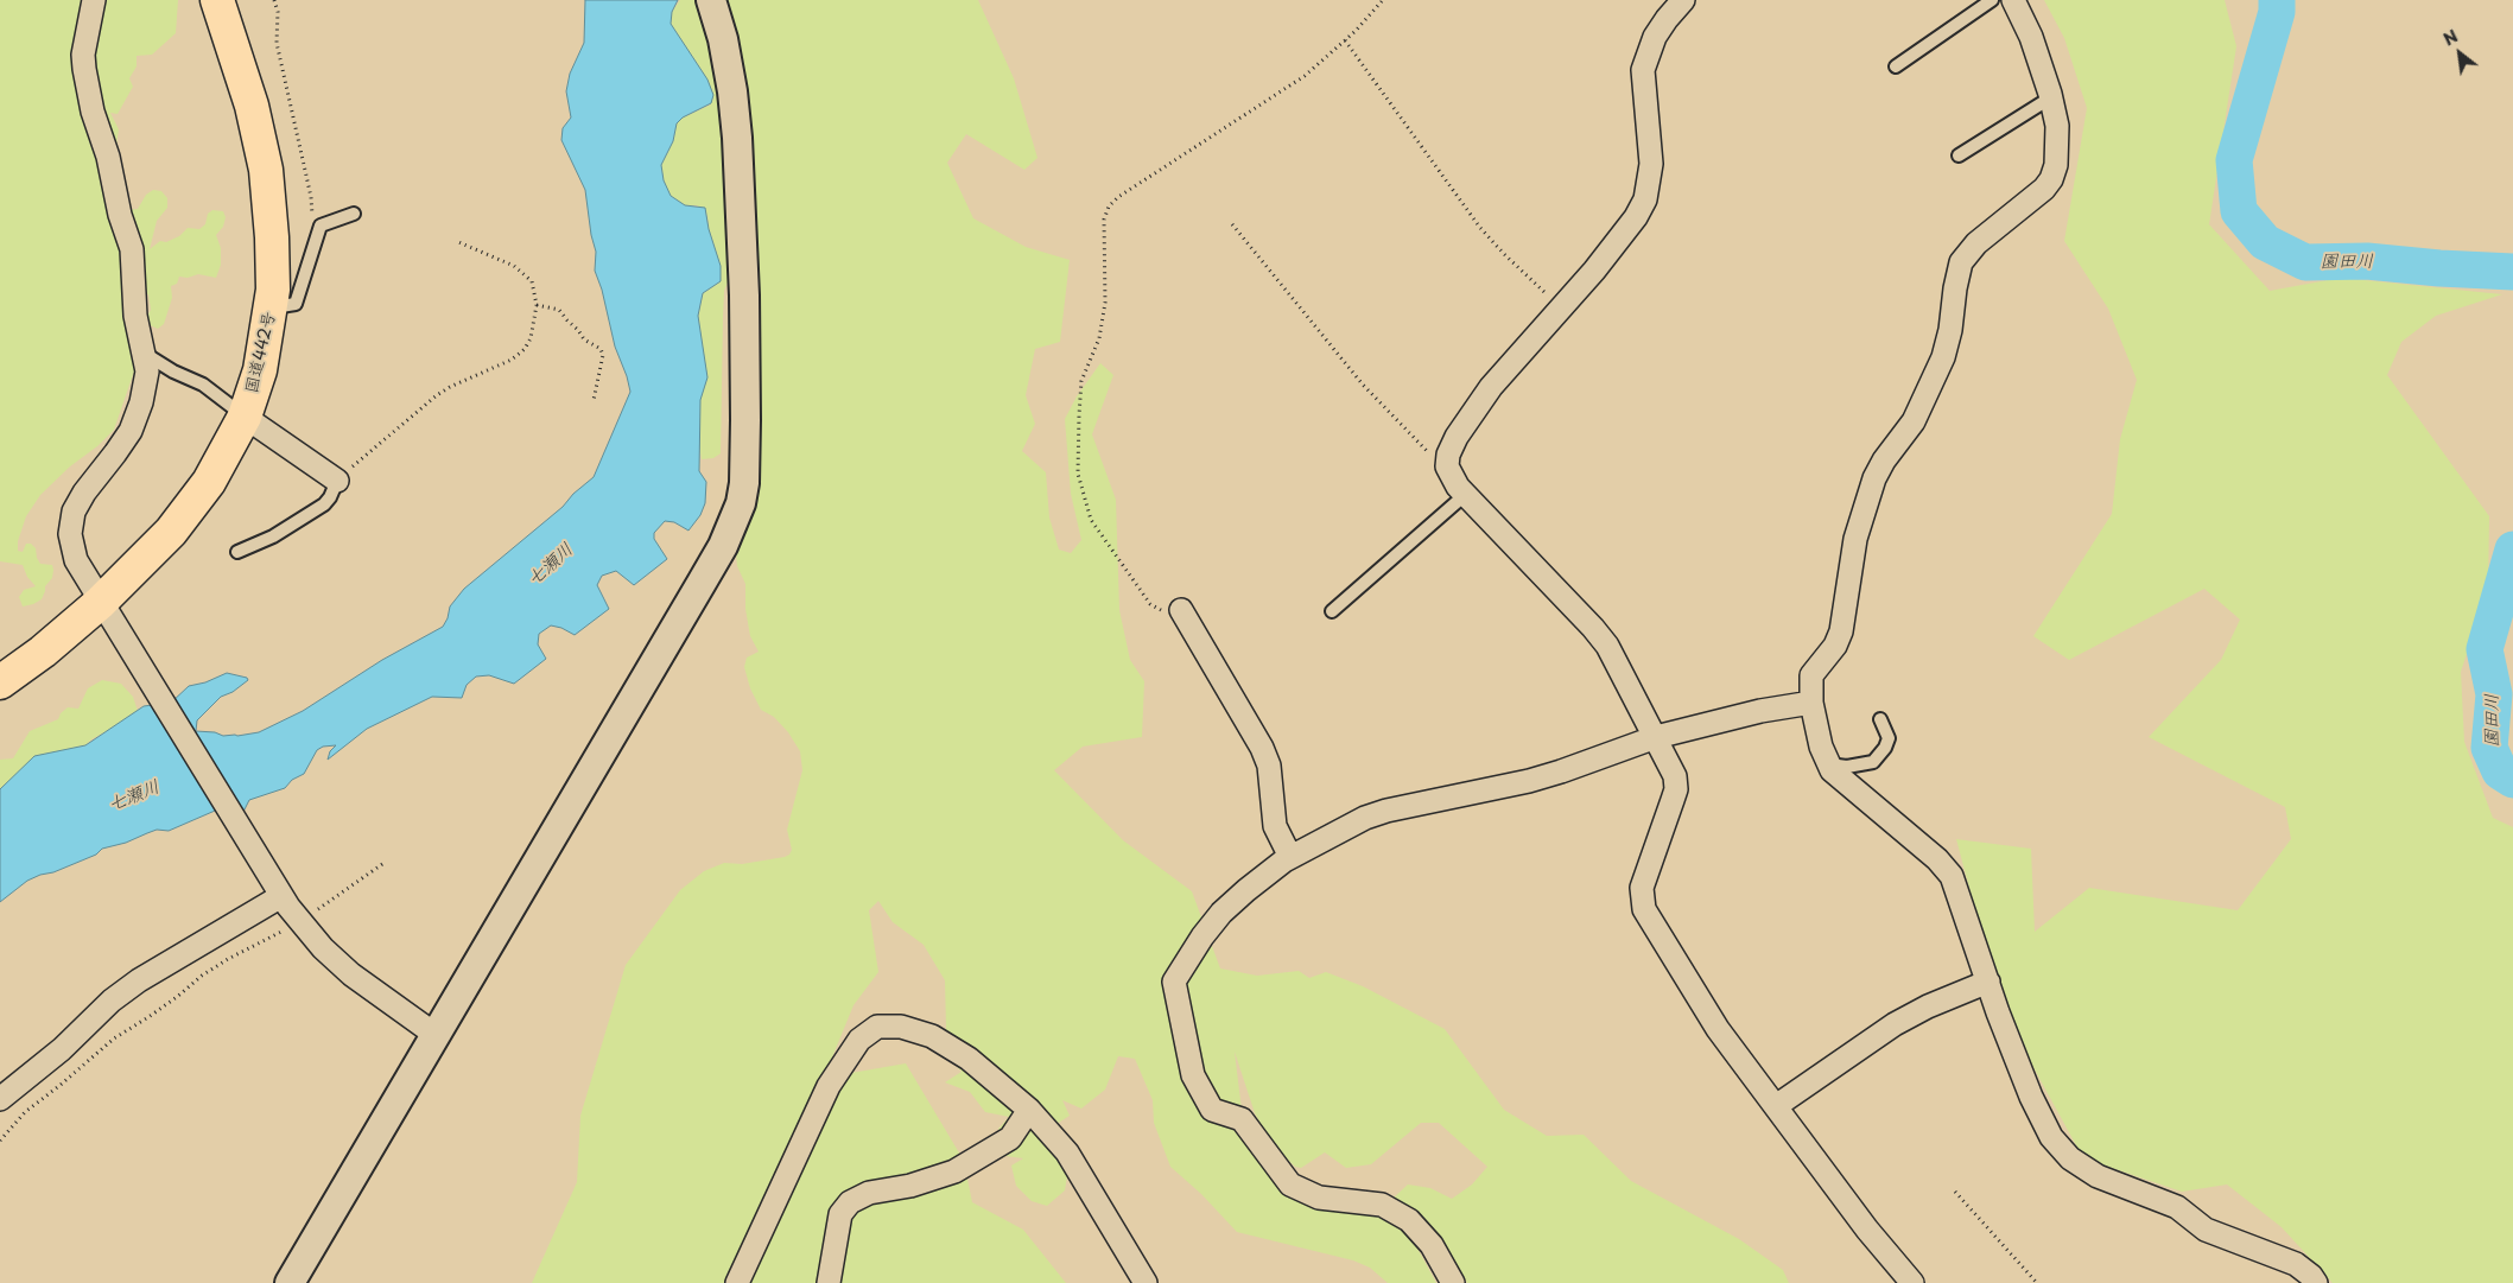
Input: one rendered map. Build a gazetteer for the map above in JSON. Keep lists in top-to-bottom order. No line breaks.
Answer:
{"streets":{"highway":["国道442号"]},"water":["園田川","七瀬川"],"north":"top left"}
